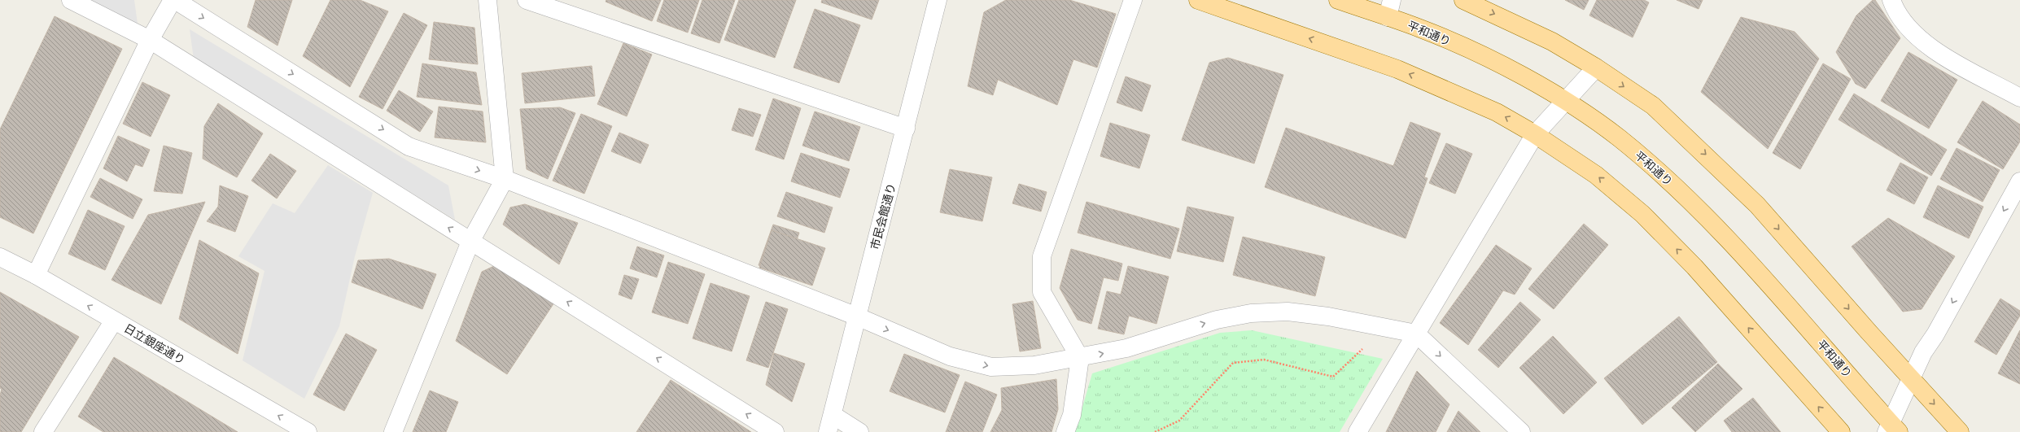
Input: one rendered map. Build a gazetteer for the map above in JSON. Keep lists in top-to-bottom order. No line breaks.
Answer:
{"streets":{"main road":["平和通り"],"street":["市民会館通り","日立銀座通り"]},"one_way":["日立銀座通り"]}
